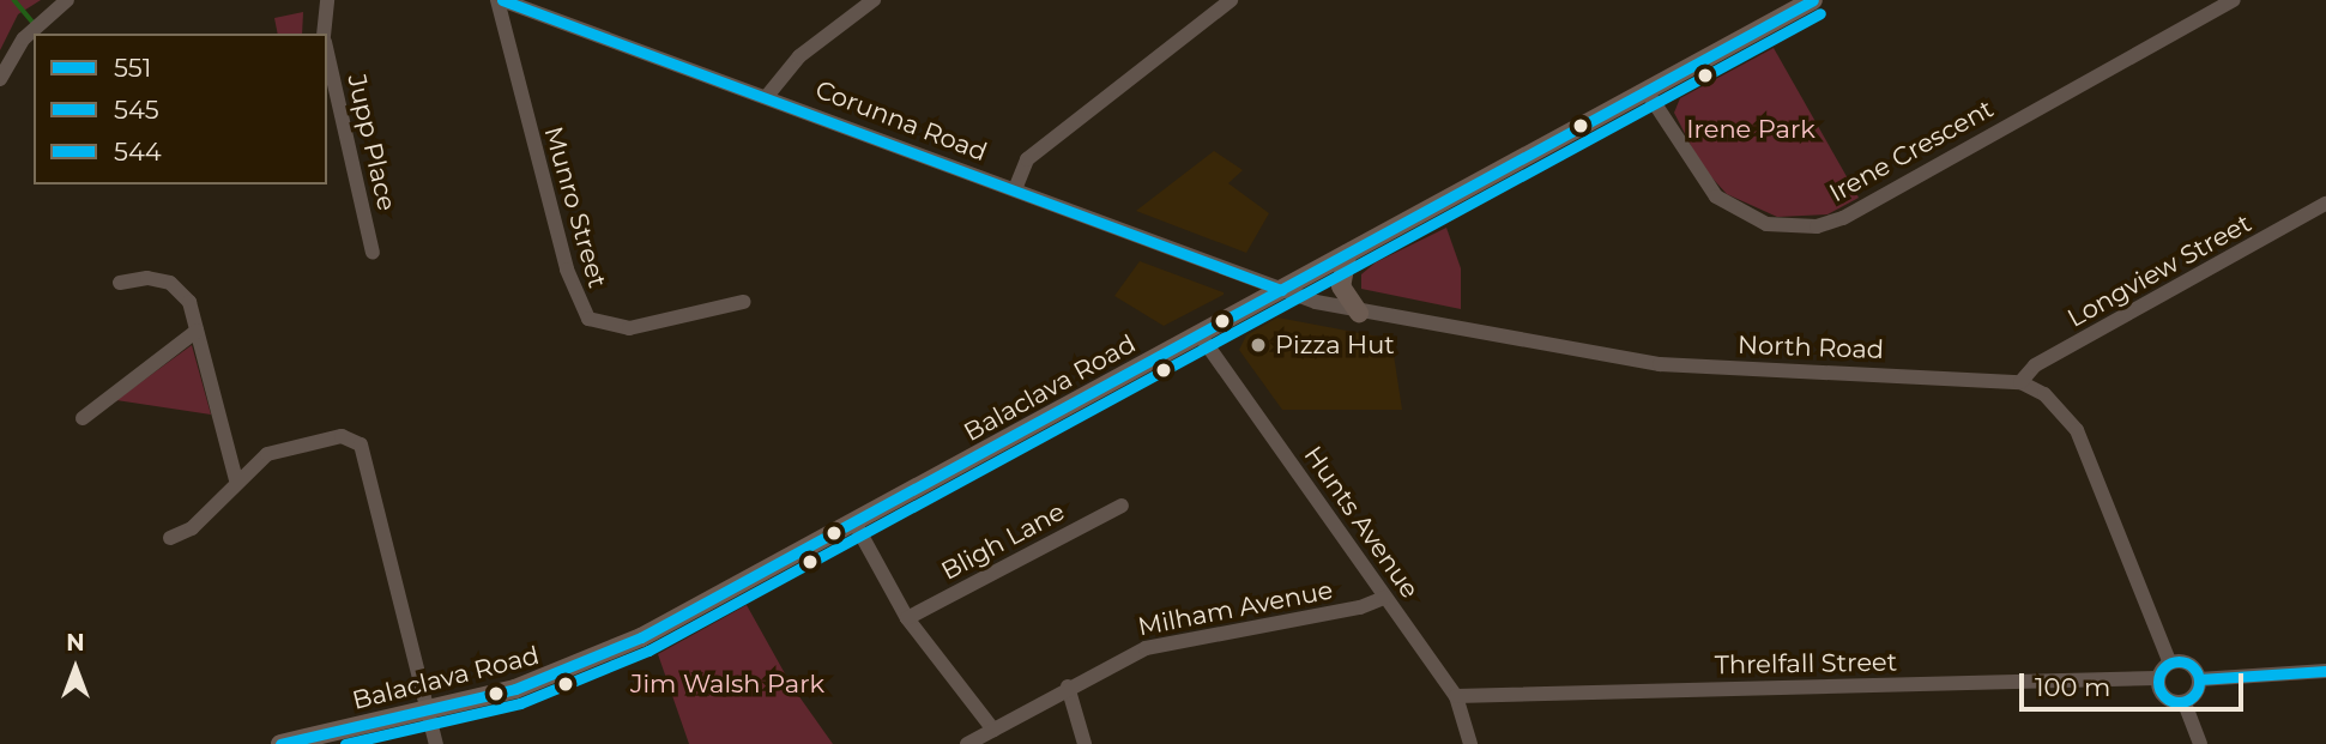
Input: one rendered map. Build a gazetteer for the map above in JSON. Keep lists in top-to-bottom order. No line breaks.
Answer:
{"streets":{"main road":["Balaclava Road"],"street":["Corunna Road","Jupp Place","Irene Crescent","Munro Street","Longview Street","North Road","Hunts Avenue","Bligh Lane","Milham Avenue","Threlfall Street"]},"crossings":[["Corunna Road","Munro Street"],["Corunna Road","North Road"],["Corunna Road","Balaclava Road"],["Irene Crescent","Balaclava Road"],["Longview Street","North Road"],["North Road","Balaclava Road"],["Balaclava Road","Hunts Avenue"],["Hunts Avenue","Milham Avenue"],["Hunts Avenue","Threlfall Street"]],"parks":["Irene Park","Jim Walsh Park"],"places":["Pizza Hut"],"lines":["transit line 551","transit line 545","transit line 544"],"legend":["551","545","544"],"scale_bar":"100 m","north":"top"}
